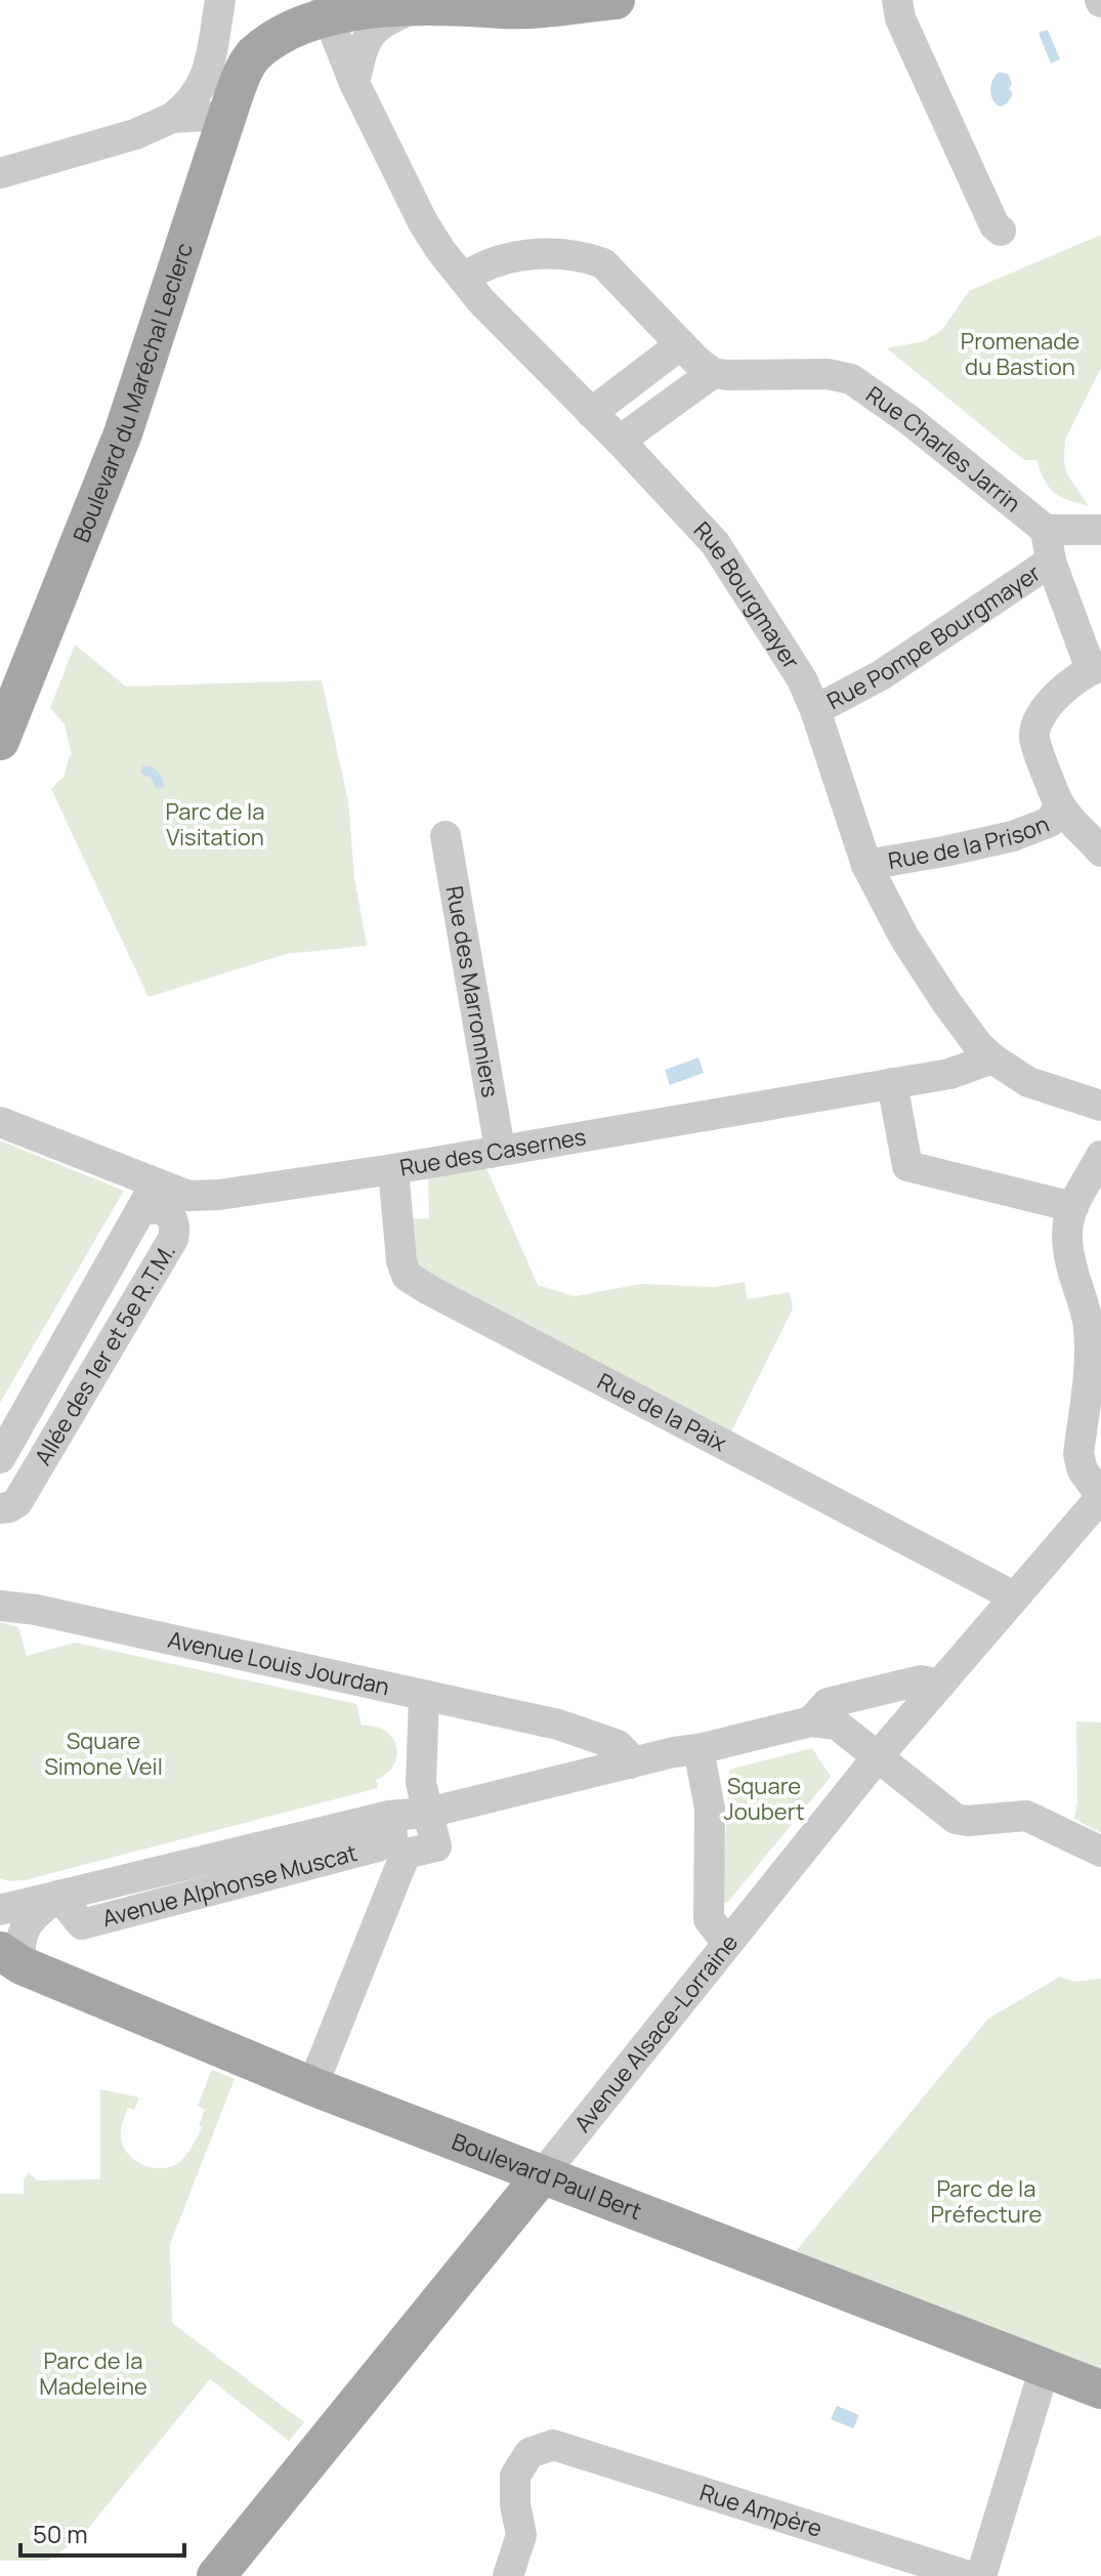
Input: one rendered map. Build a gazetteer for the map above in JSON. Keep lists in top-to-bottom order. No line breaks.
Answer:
{"streets":{"main road":["Boulevard du Maréchal Leclerc","Avenue Alsace-Lorraine","Boulevard Paul Bert"],"street":["Rue Charles Jarrin","Rue Bourgmayer","Rue Pompe Bourgmayer","Rue de la Prison","Rue des Marronniers","Rue des Casernes","Allée des 1er et 5e R.T.M.","Rue de la Paix","Avenue Louis Jourdan","Avenue Alphonse Muscat","Rue Ampère"]},"crossings":[["Boulevard du Maréchal Leclerc","Rue Bourgmayer"],["Rue Bourgmayer","Rue Pompe Bourgmayer"],["Rue Bourgmayer","Rue de la Prison"],["Rue Bourgmayer","Rue des Casernes"],["Rue des Marronniers","Rue des Casernes"],["Rue des Casernes","Allée des 1er et 5e R.T.M."],["Rue des Casernes","Rue de la Paix"],["Rue de la Paix","Avenue Alsace-Lorraine"],["Avenue Louis Jourdan","Avenue Alphonse Muscat"],["Avenue Alphonse Muscat","Boulevard Paul Bert"],["Avenue Alsace-Lorraine","Boulevard Paul Bert"]],"parks":["Promenade du Bastion","Parc de la Visitation","Square Simone Veil","Square Joubert","Parc de la Préfecture","Parc de la Madeleine"],"scale_bar":"50 m"}
